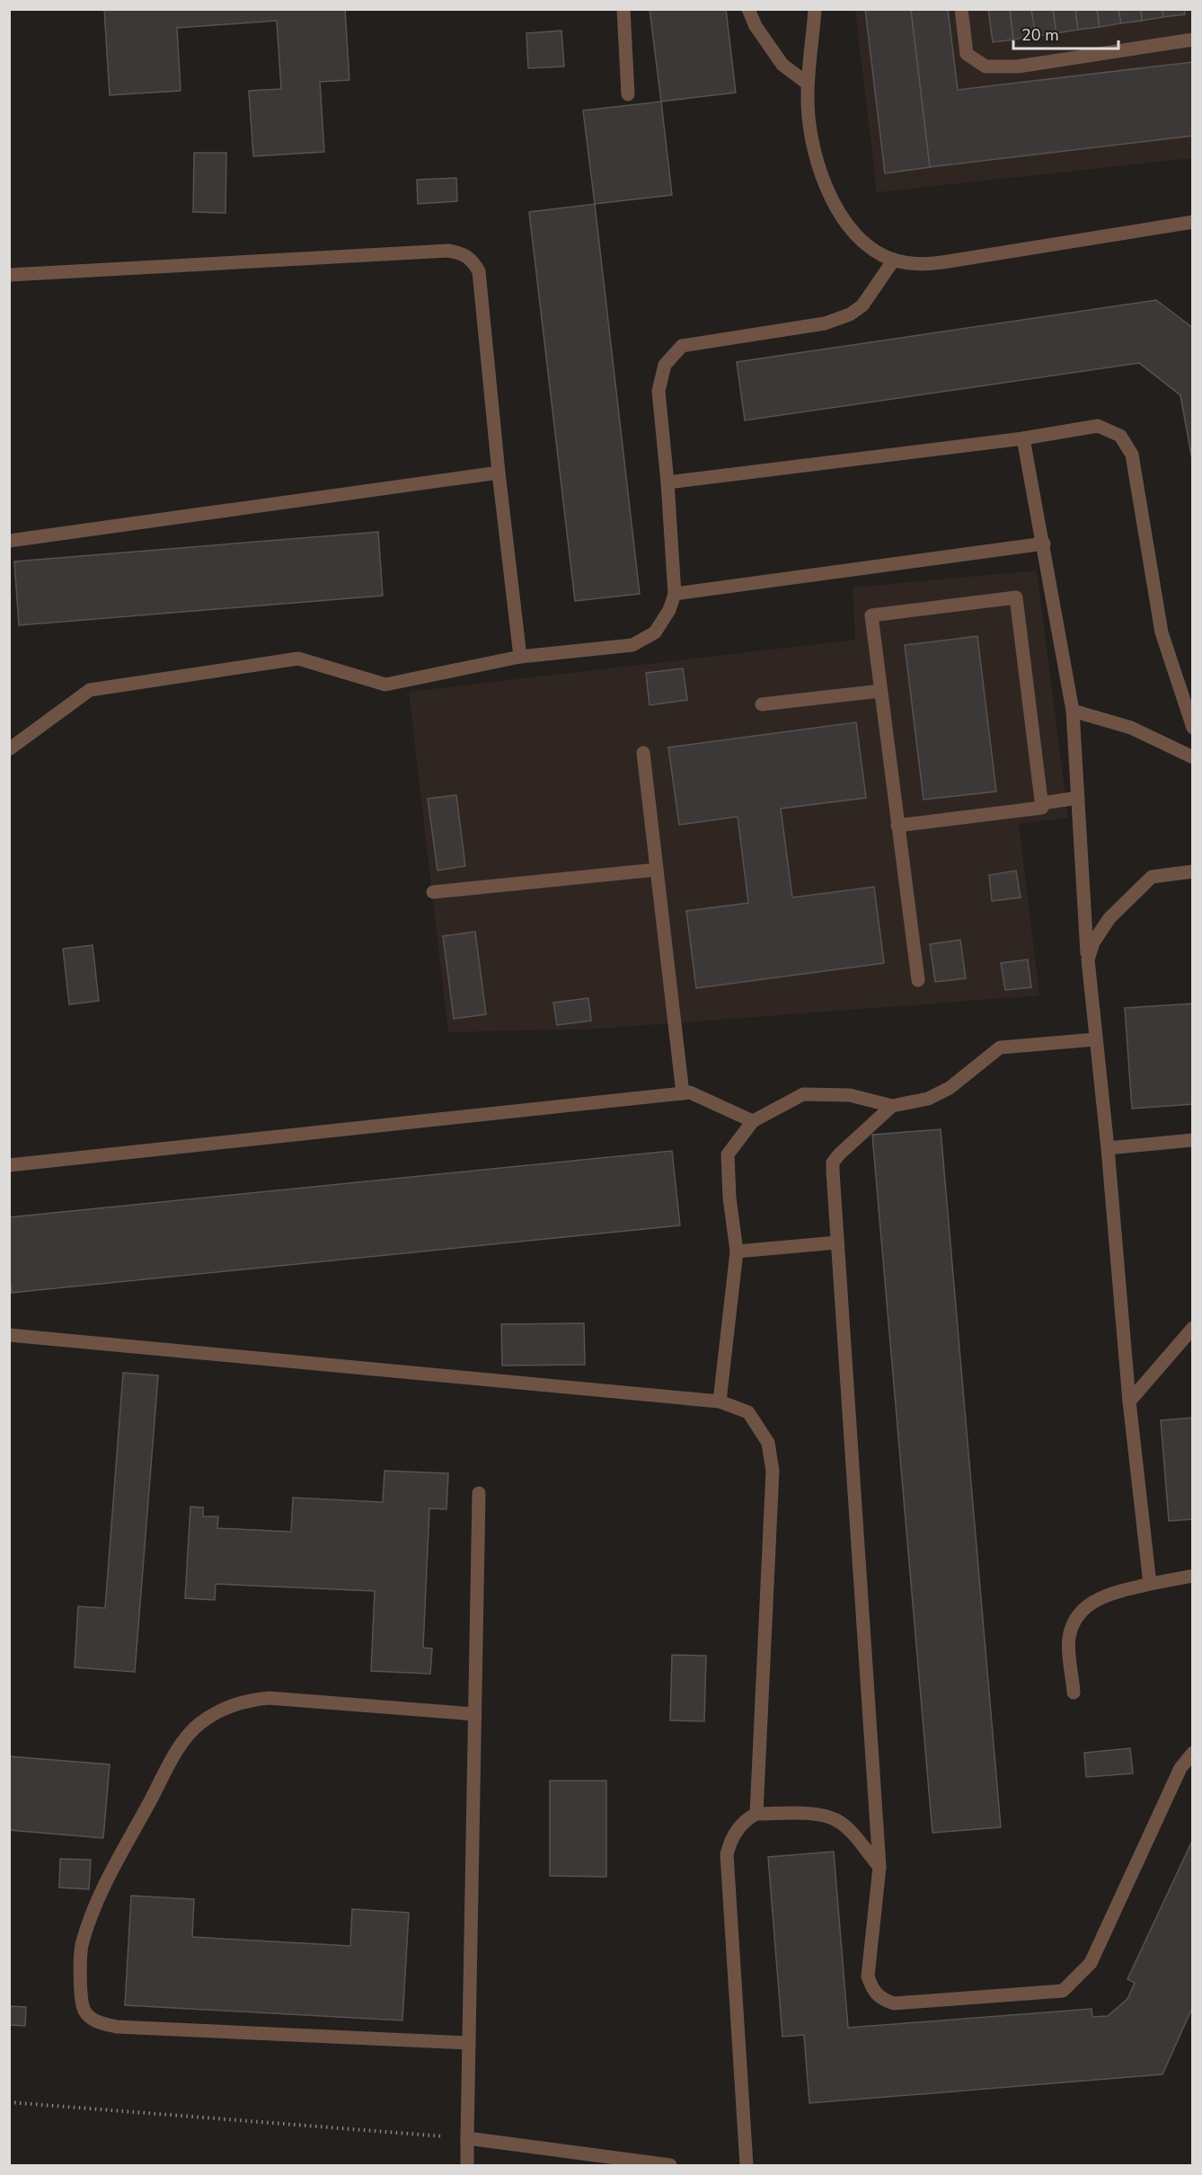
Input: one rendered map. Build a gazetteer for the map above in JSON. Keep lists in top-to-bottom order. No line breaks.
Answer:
{"scale_bar":"20 m"}
